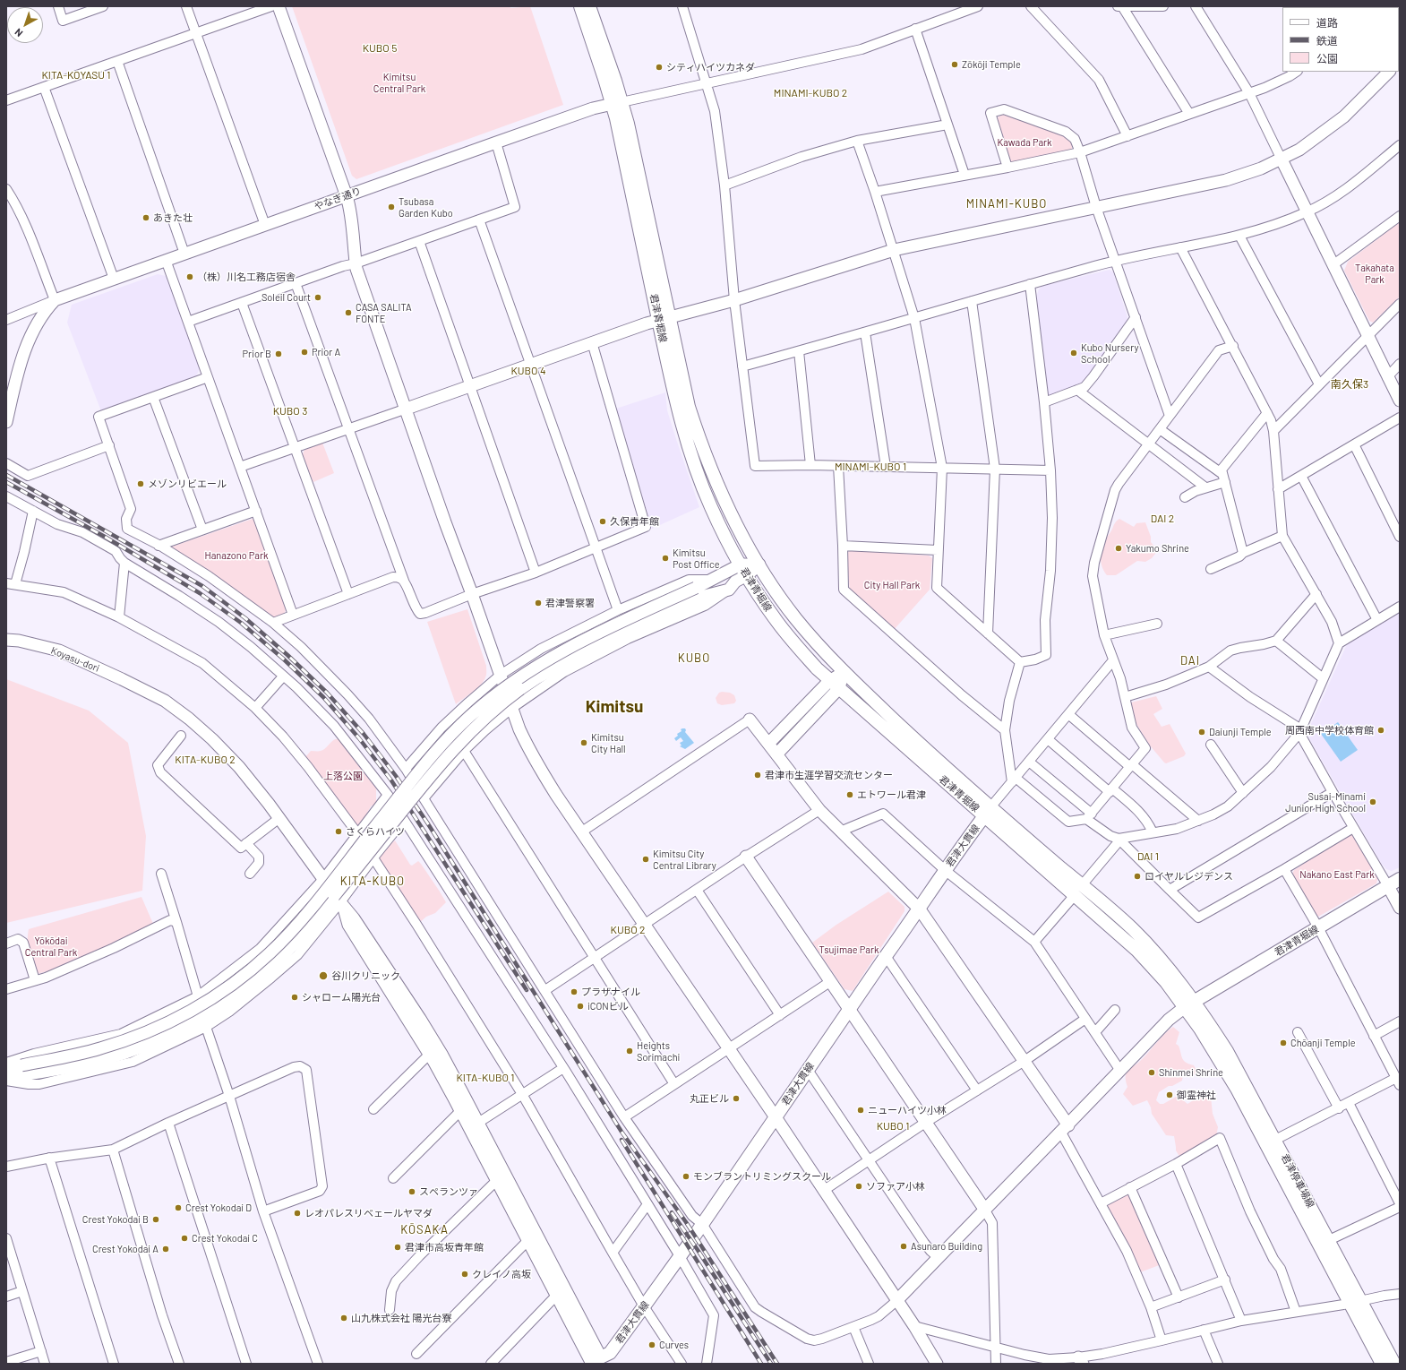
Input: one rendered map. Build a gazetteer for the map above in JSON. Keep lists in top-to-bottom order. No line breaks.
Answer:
{"streets":{"main road":["君津青堀線","君津大貫線","君津停車場線"],"street":["やなぎ通り","Koyasu-dori"]},"crossings":[["やなぎ通り","君津青堀線"],["君津青堀線","君津大貫線"],["君津青堀線","君津停車場線"],["Koyasu-dori","君津大貫線"]],"districts":["KUBO 5","KITA-KOYASU 1","MINAMI-KUBO 2","MINAMI-KUBO","KUBO 4","南久保3","KUBO 3","MINAMI-KUBO 1","DAI 2","KUBO","DAI","Kimitsu","KITA-KUBO 2","DAI 1","KITA-KUBO","KUBO 2","KITA-KUBO 1","KUBO 1","KŌSAKA"],"parks":["Kimitsu Central Park","Kawada Park","Takahata Park","Hanazono Park","City Hall Park","上落公園","Nakano East Park","Yōkōdai Central Park","Tsujimae Park"],"places":["Zōkōji Temple","シティハイツカネダ","Tsubasa Garden Kubo","あきた壮","（株）川名工務店宿舎","Soleil Court","CASA SALITA FONTE","Prior A","Kubo Nursery School","Prior B","メゾンリビエール","久保青年館","Yakumo Shrine","Kimitsu Post Office","君津警察署","周西南中学校体育館","Daiunji Temple","Kimitsu City Hall","君津市生涯学習交流センター","エトワール君津","Susai-Minami Junior High School","さくらハイツ","Kimitsu City Central Library","ロイヤルレジデンス","谷川クリニック","プラザナイル","シャローム陽光台","iCONビル","Chōanji Temple","Heights Sorimachi","Shinmei Shrine","御霊神社","丸正ビル","ニューハイツ小林","モンブラントリミングスクール","ソファア小林","スペランツァ","Crest Yokodai D","レオパレスリベェールヤマダ","Crest Yokodai B","Crest Yokodai C","Asunaro Building","君津市高坂青年館","Crest Yokodai A","クレイノ高坂","山九株式会社 陽光台寮","Curves"],"legend":["道路","鉄道","公園"],"north":"bottom left"}
